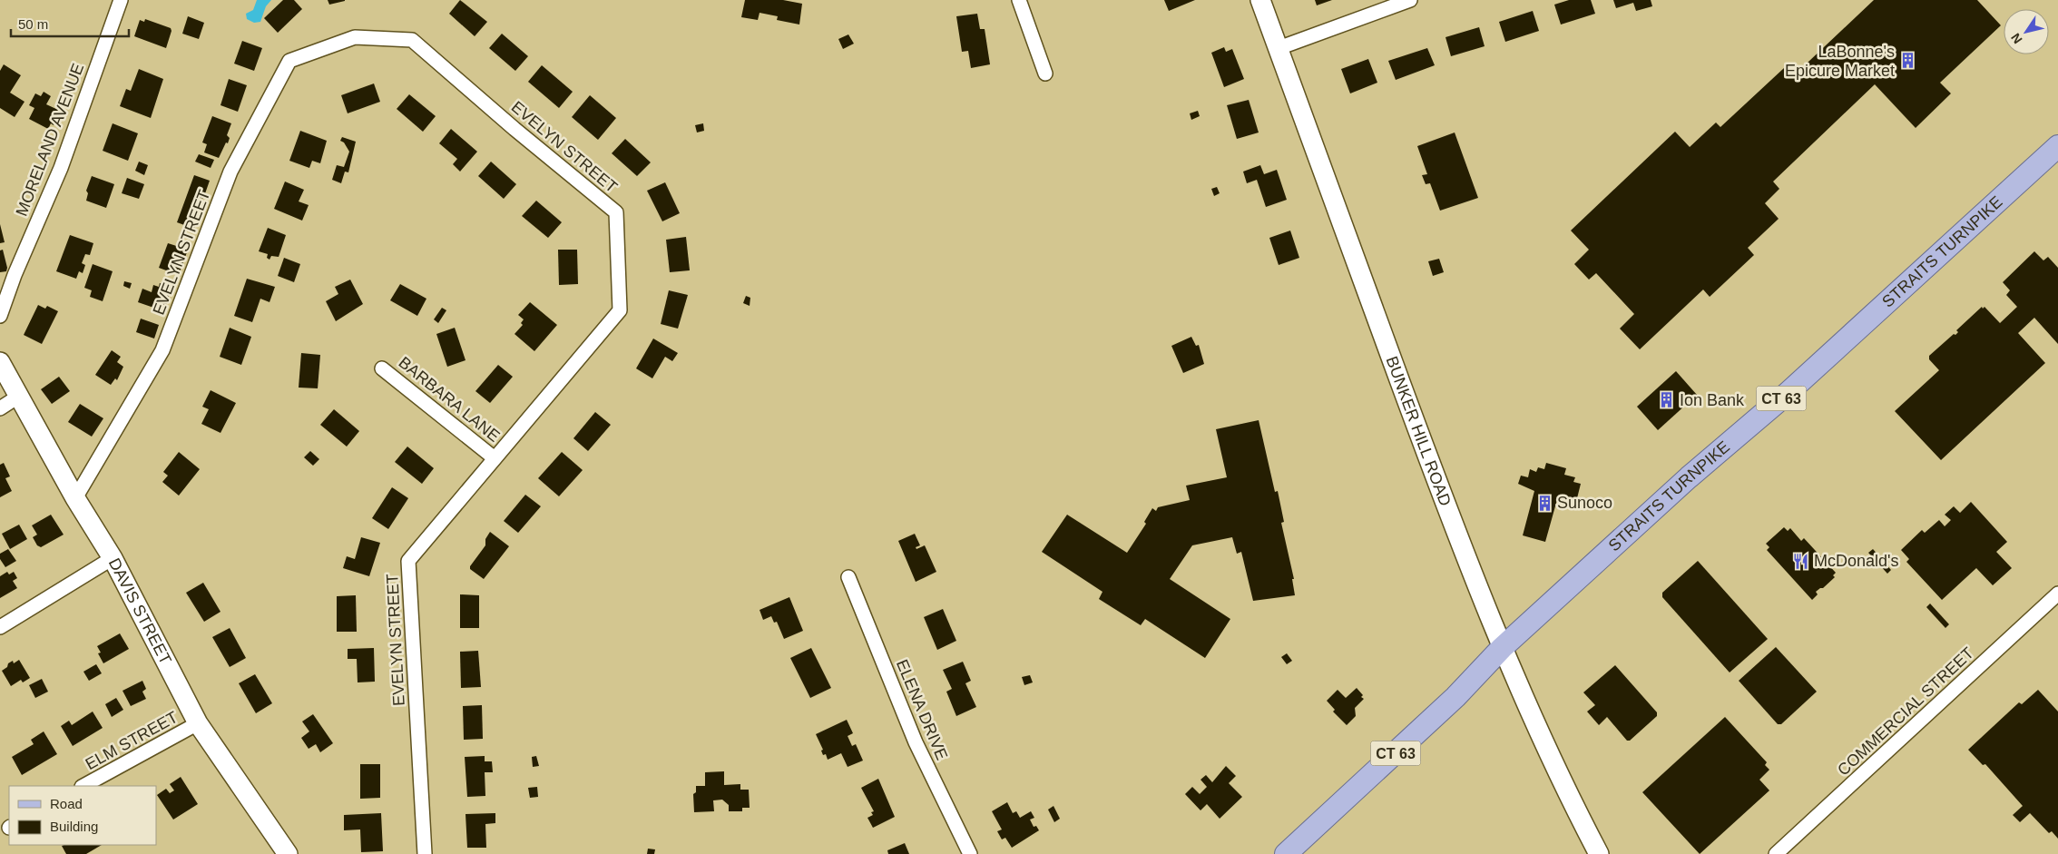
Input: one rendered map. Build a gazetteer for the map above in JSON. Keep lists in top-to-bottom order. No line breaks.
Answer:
{"streets":{"main road":["STRAITS TURNPIKE","CT 63","BUNKER HILL ROAD","DAVIS STREET"],"street":["MORELAND AVENUE","EVELYN STREET","BARBARA LANE","ELENA DRIVE","COMMERCIAL STREET","ELM STREET"]},"crossings":[["EVELYN STREET","BARBARA LANE"],["EVELYN STREET","DAVIS STREET"],["STRAITS TURNPIKE","BUNKER HILL ROAD"],["DAVIS STREET","ELM STREET"]],"places":{"building":["LaBonne's Epicure Market","Ion Bank","Sunoco"],"restaurant":["McDonald's"]},"legend":["Road","Building"],"scale_bar":"50 m","north":"bottom left"}
